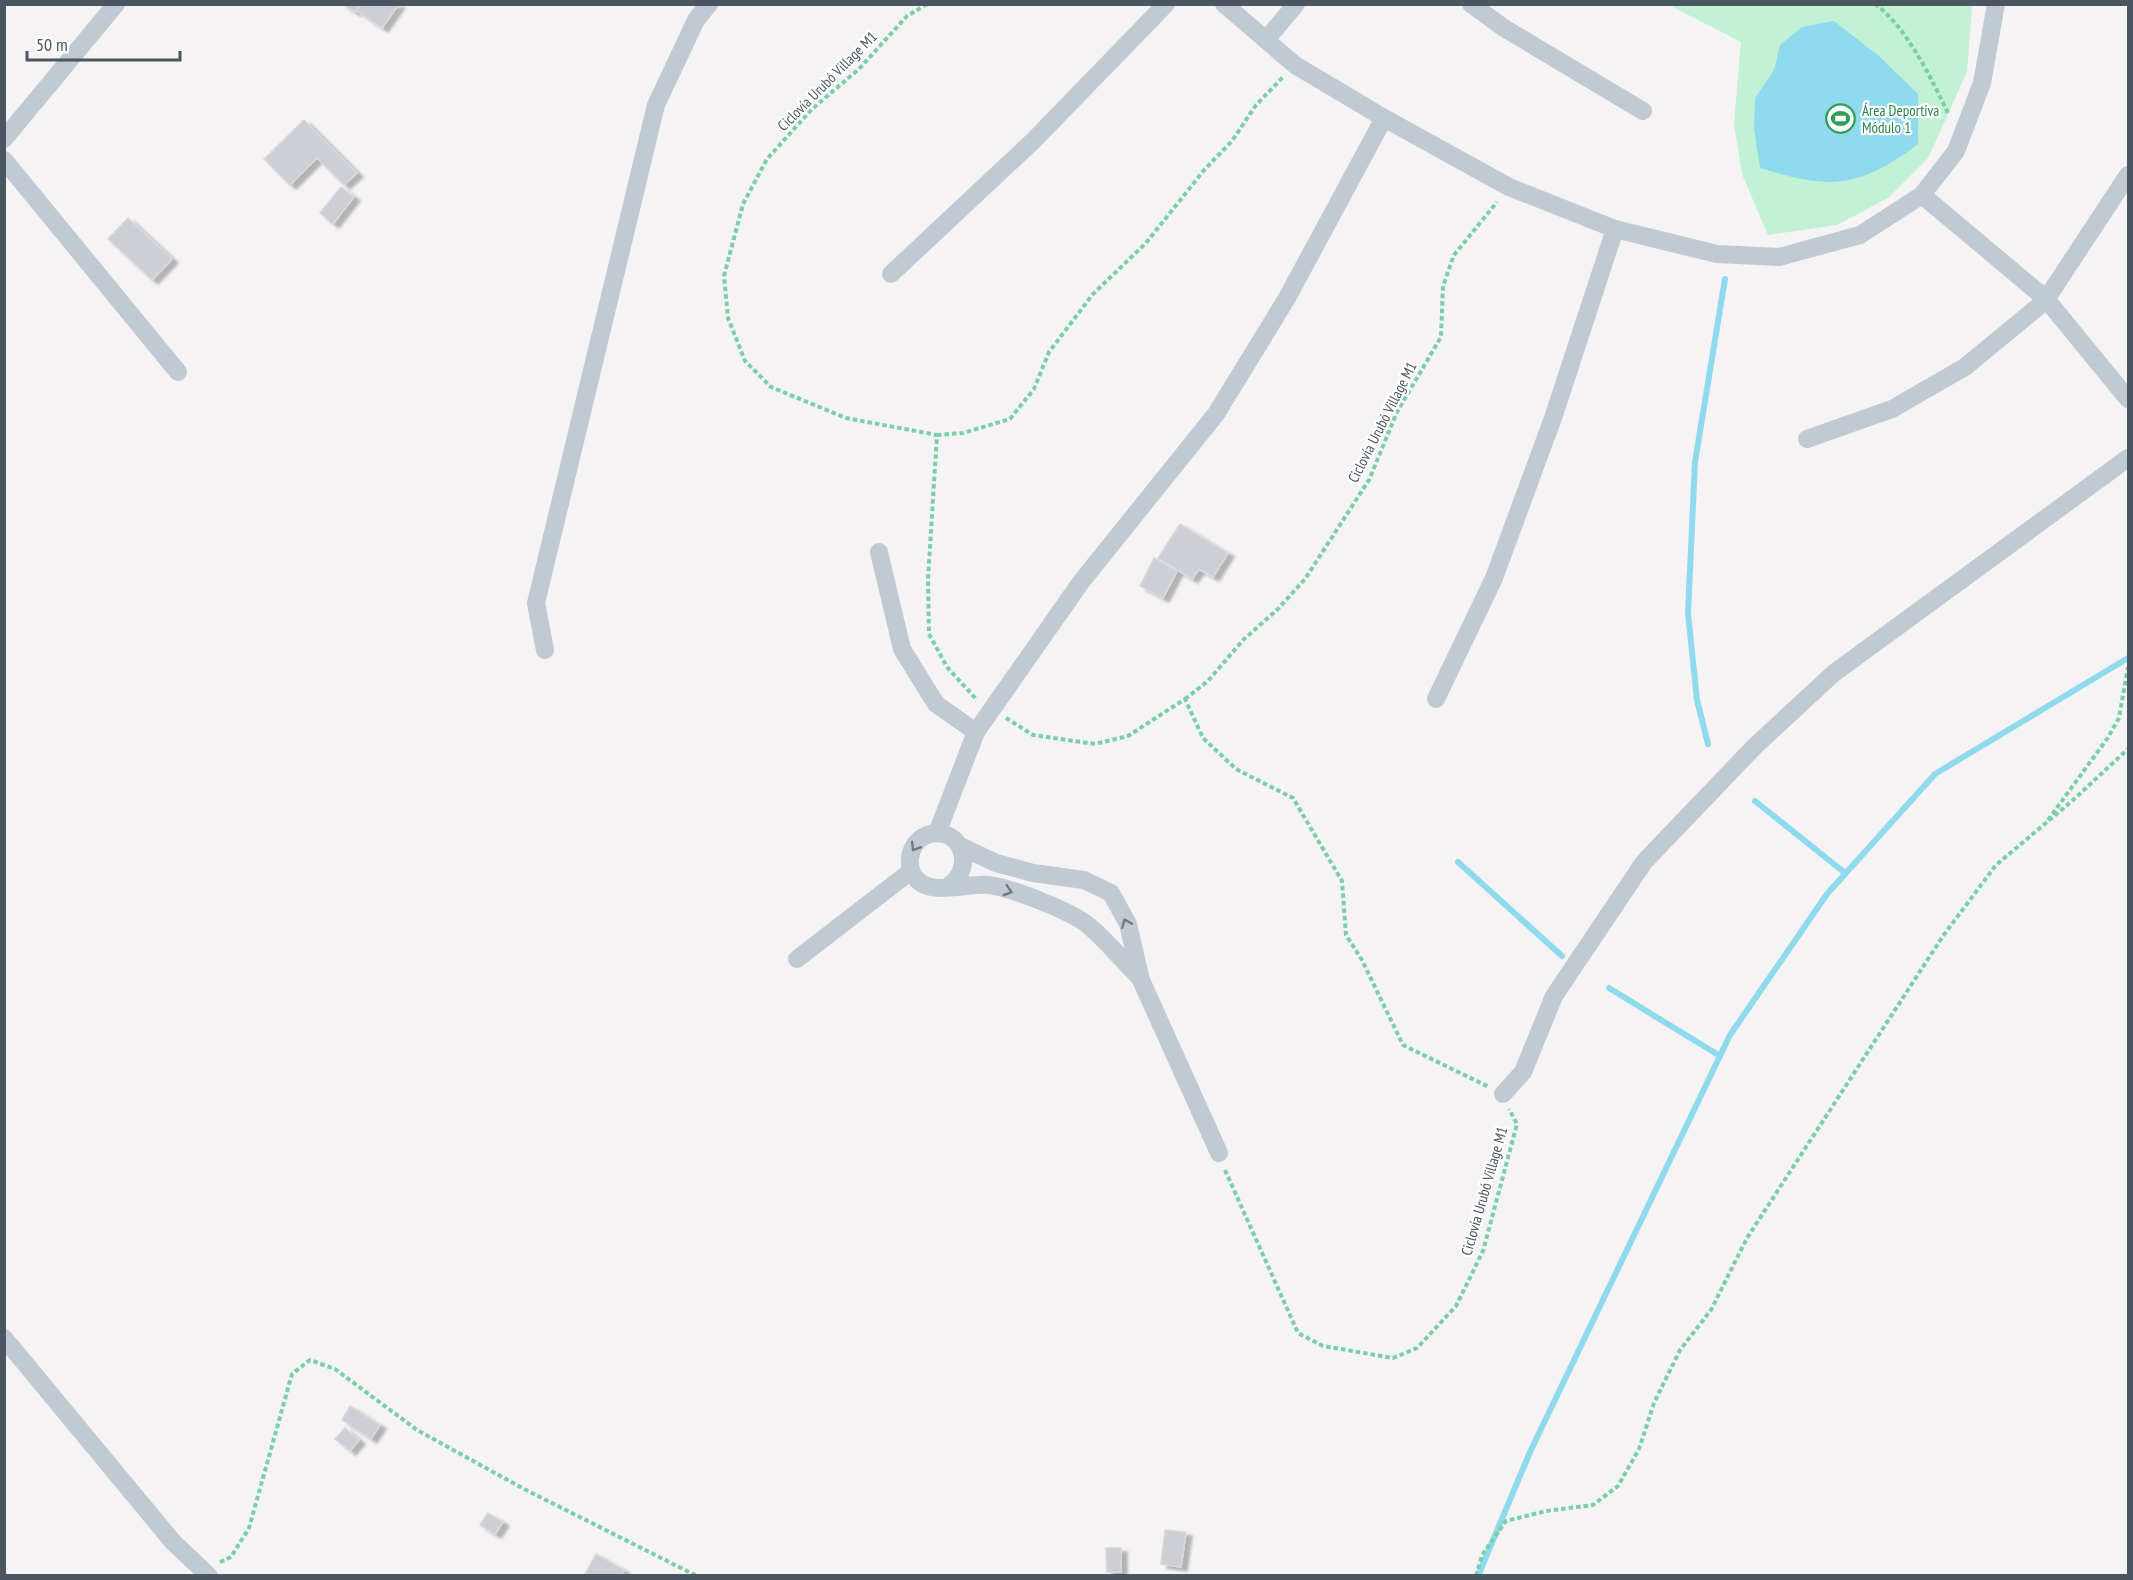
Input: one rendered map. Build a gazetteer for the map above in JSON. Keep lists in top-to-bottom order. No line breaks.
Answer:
{"streets":{"path":["Ciclovía Urubó Village M1"]},"places":{"sports":["Área Deportiva Módulo 1"]},"scale_bar":"50 m"}
